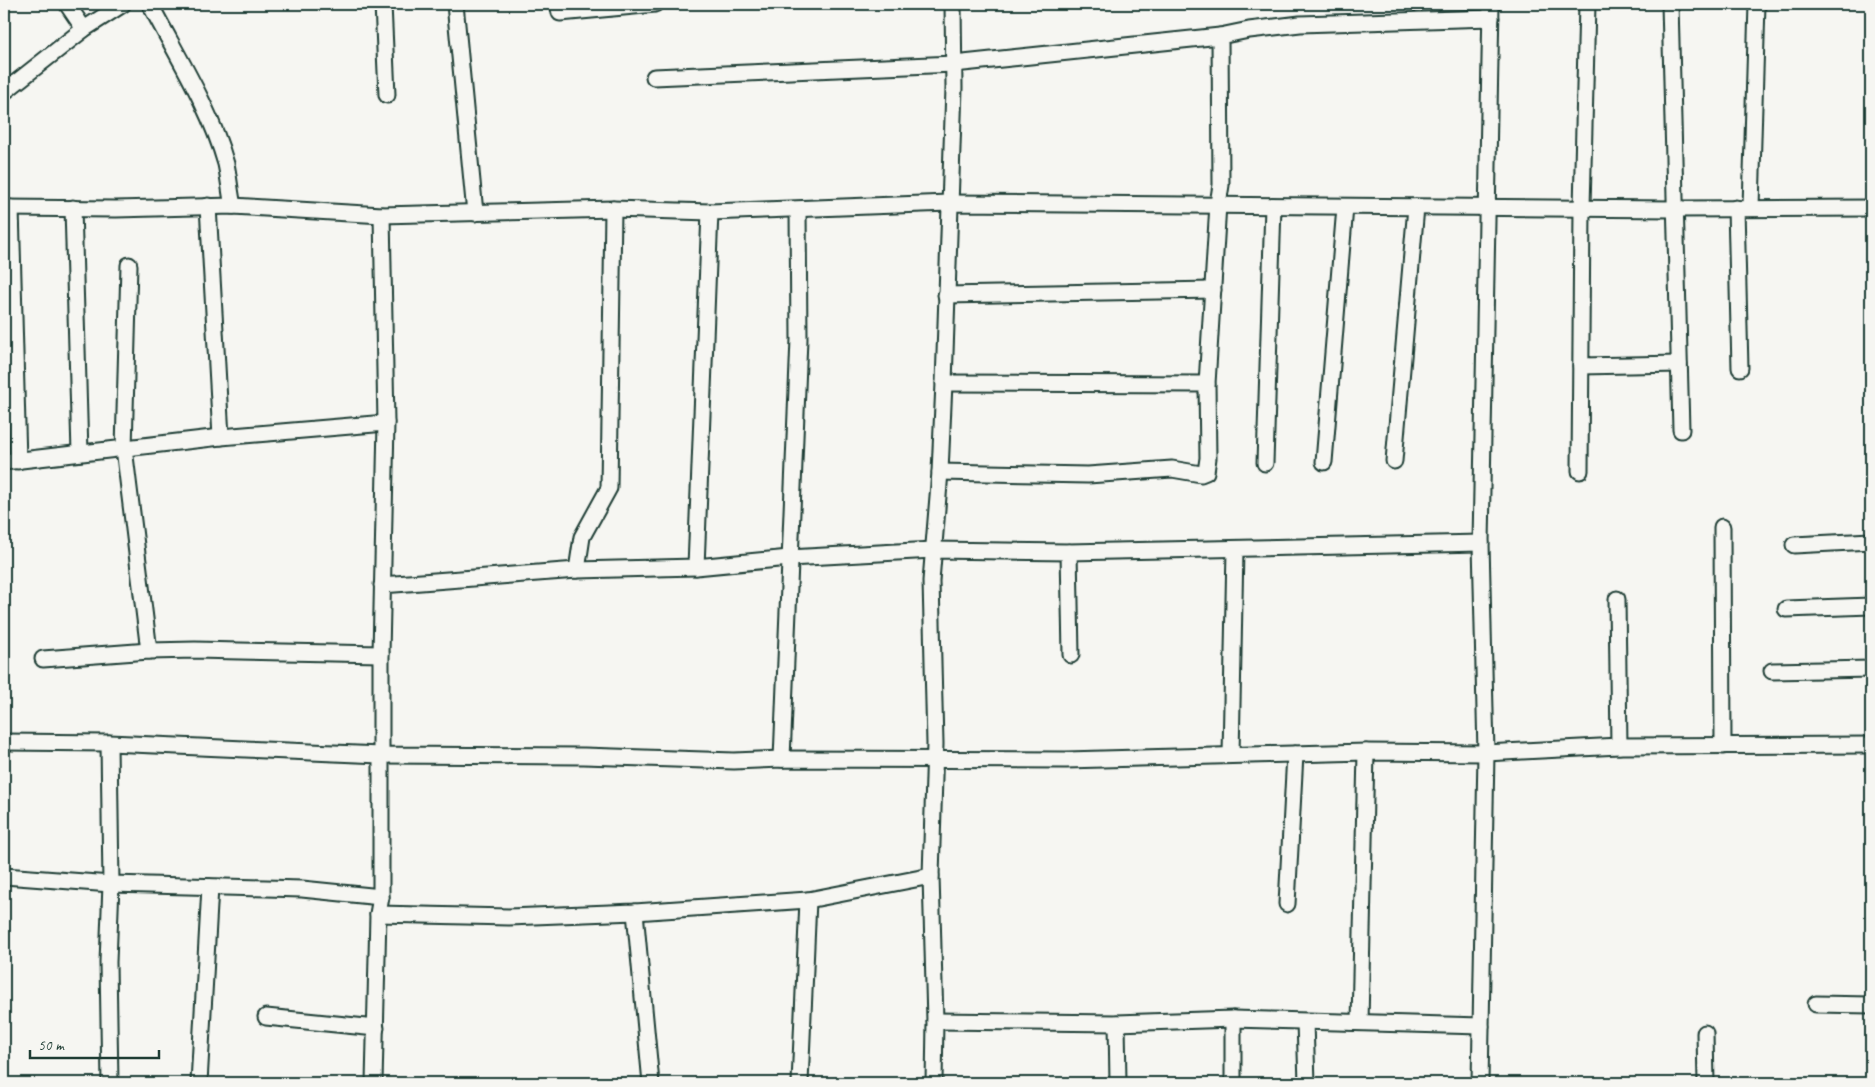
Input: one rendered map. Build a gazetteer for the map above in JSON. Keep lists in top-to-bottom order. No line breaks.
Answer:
{"scale_bar":"50 m"}
